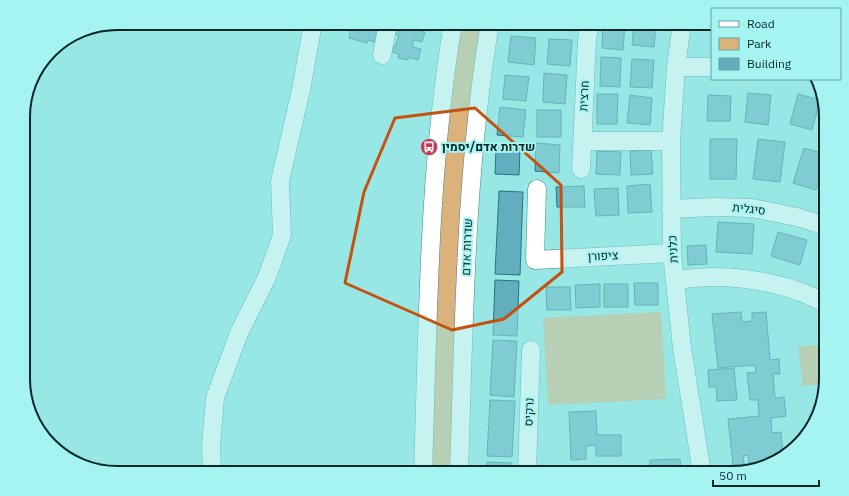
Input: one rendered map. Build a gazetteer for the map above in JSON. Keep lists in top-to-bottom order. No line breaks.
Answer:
{"streets":{"street":["חרצית","סיגלית","שדרות אדם","כלנית","ציפורן","נרקיס"]},"crossings":[["סיגלית","כלנית"],["כלנית","ציפורן"]],"places":{"bus stop":["שדרות אדם/יסמין"]},"legend":["Road","Park","Building"],"scale_bar":"50 m"}
